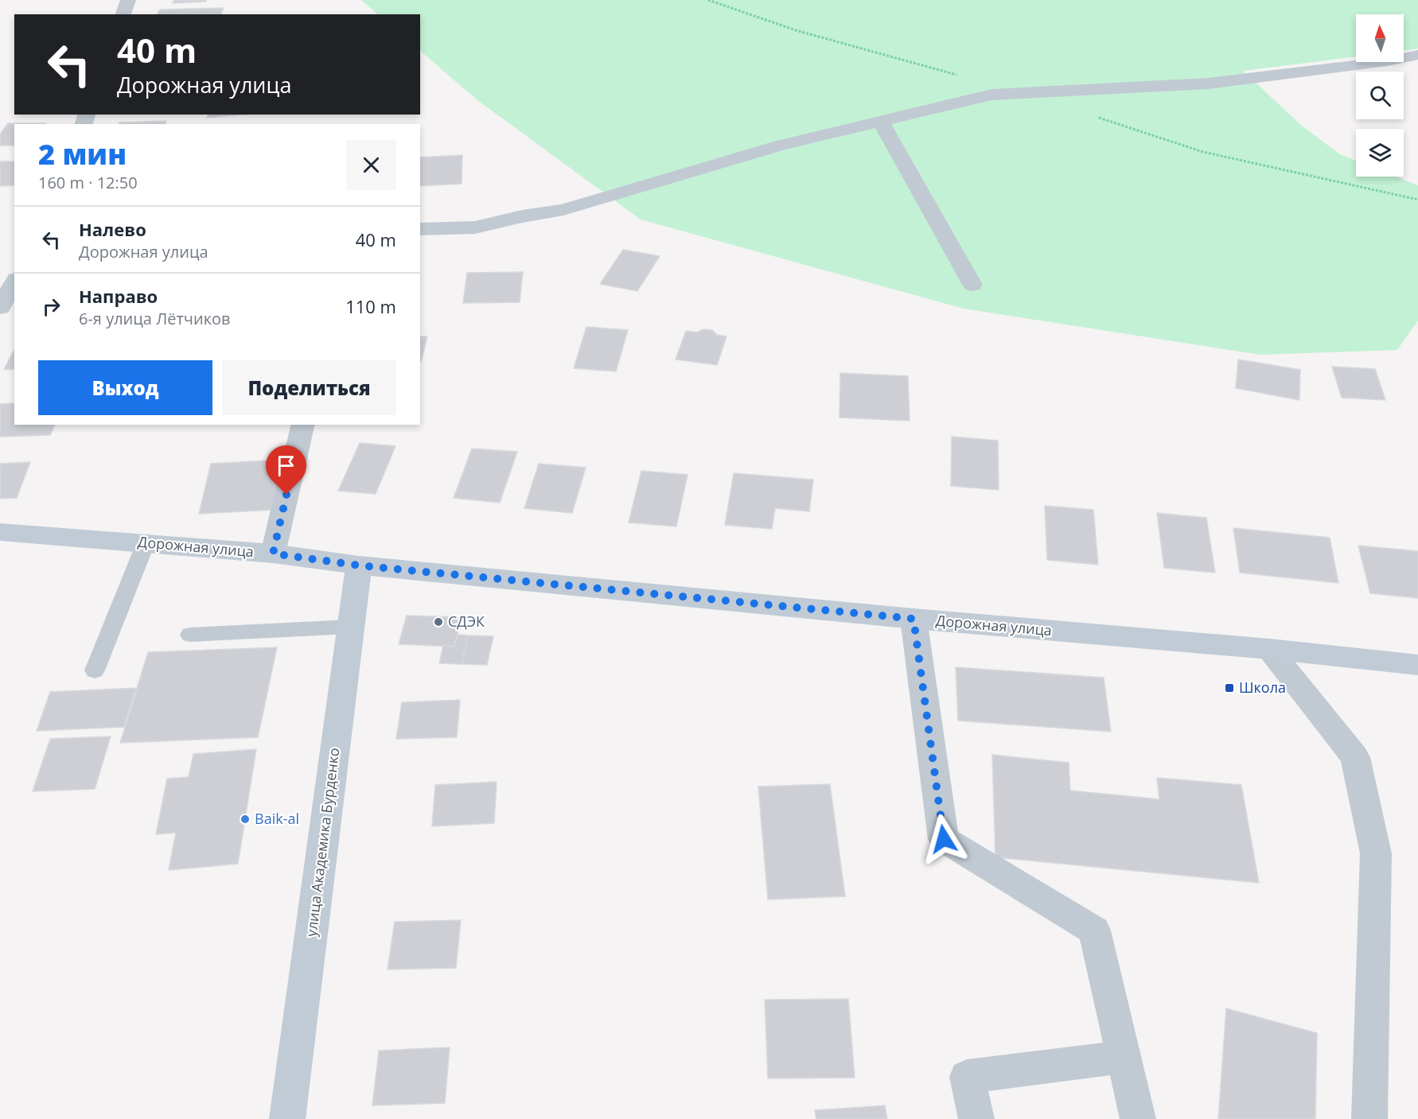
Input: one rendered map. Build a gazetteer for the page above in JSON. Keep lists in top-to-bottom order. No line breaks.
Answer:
{"streets":{"main road":["Дорожная улица","улица Академика Бурденко"]},"crossings":[["Дорожная улица","улица Академика Бурденко"]],"places":{"other":["СДЭК","Baik-al"],"transit":["Школа"]},"north":"top","page":{"turn":["40 m","Дорожная улица"],"heading":["2 мин","160 m · 12:50"],"list":[{"name":"Налево","note":"Дорожная улица","value":"40 m"},{"name":"Направо","note":"6-я улица Лётчиков","value":"110 m"}],"buttons":["Выход","Поделиться"]}}
